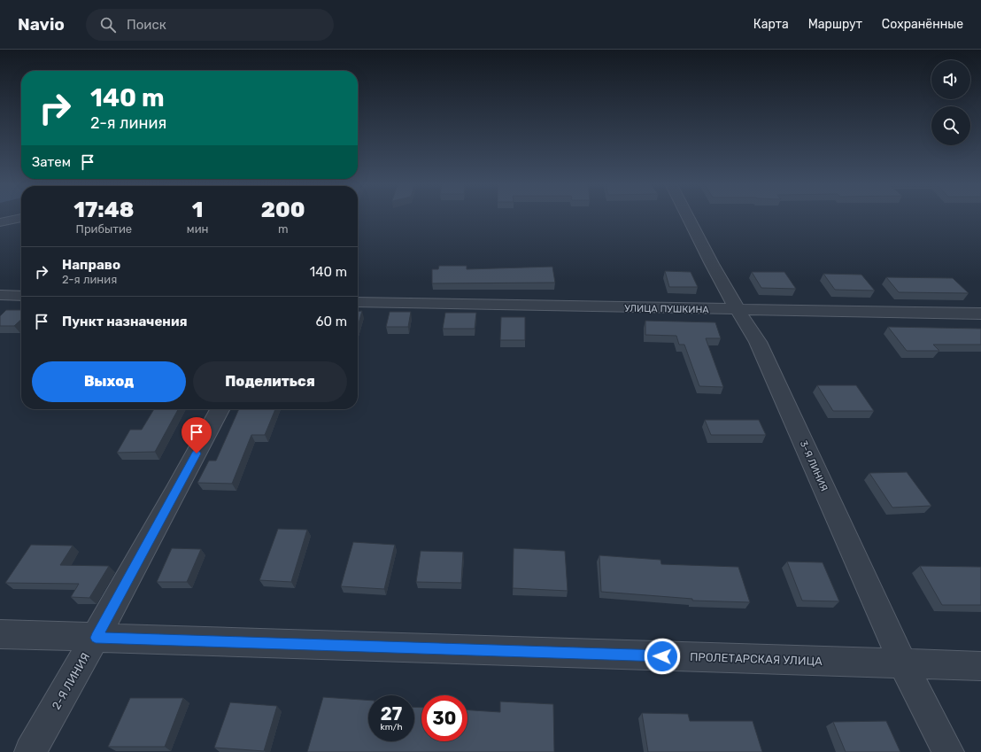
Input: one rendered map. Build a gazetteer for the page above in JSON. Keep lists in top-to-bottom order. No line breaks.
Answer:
{"streets":{"street":["УЛИЦА ПУШКИНА","3-Я ЛИНИЯ","ПРОЛЕТАРСКАЯ УЛИЦА","2-Я ЛИНИЯ"]},"crossings":[["УЛИЦА ПУШКИНА","3-Я ЛИНИЯ"],["3-Я ЛИНИЯ","ПРОЛЕТАРСКАЯ УЛИЦА"],["ПРОЛЕТАРСКАЯ УЛИЦА","2-Я ЛИНИЯ"]],"page":{"header":"Navio","search":"Поиск","nav":["Карта","Маршрут","Сохранённые"],"turn":["140 m","2-я линия"],"then":"Затем","eta":["17:48","Прибытие","1","мин","200","m"],"list":[{"name":"Направо","note":"2-я линия","value":"140 m"},{"name":"Пункт назначения","value":"60 m"}],"buttons":["Выход","Поделиться"],"speed":"27 km/h","limit":"30"}}
